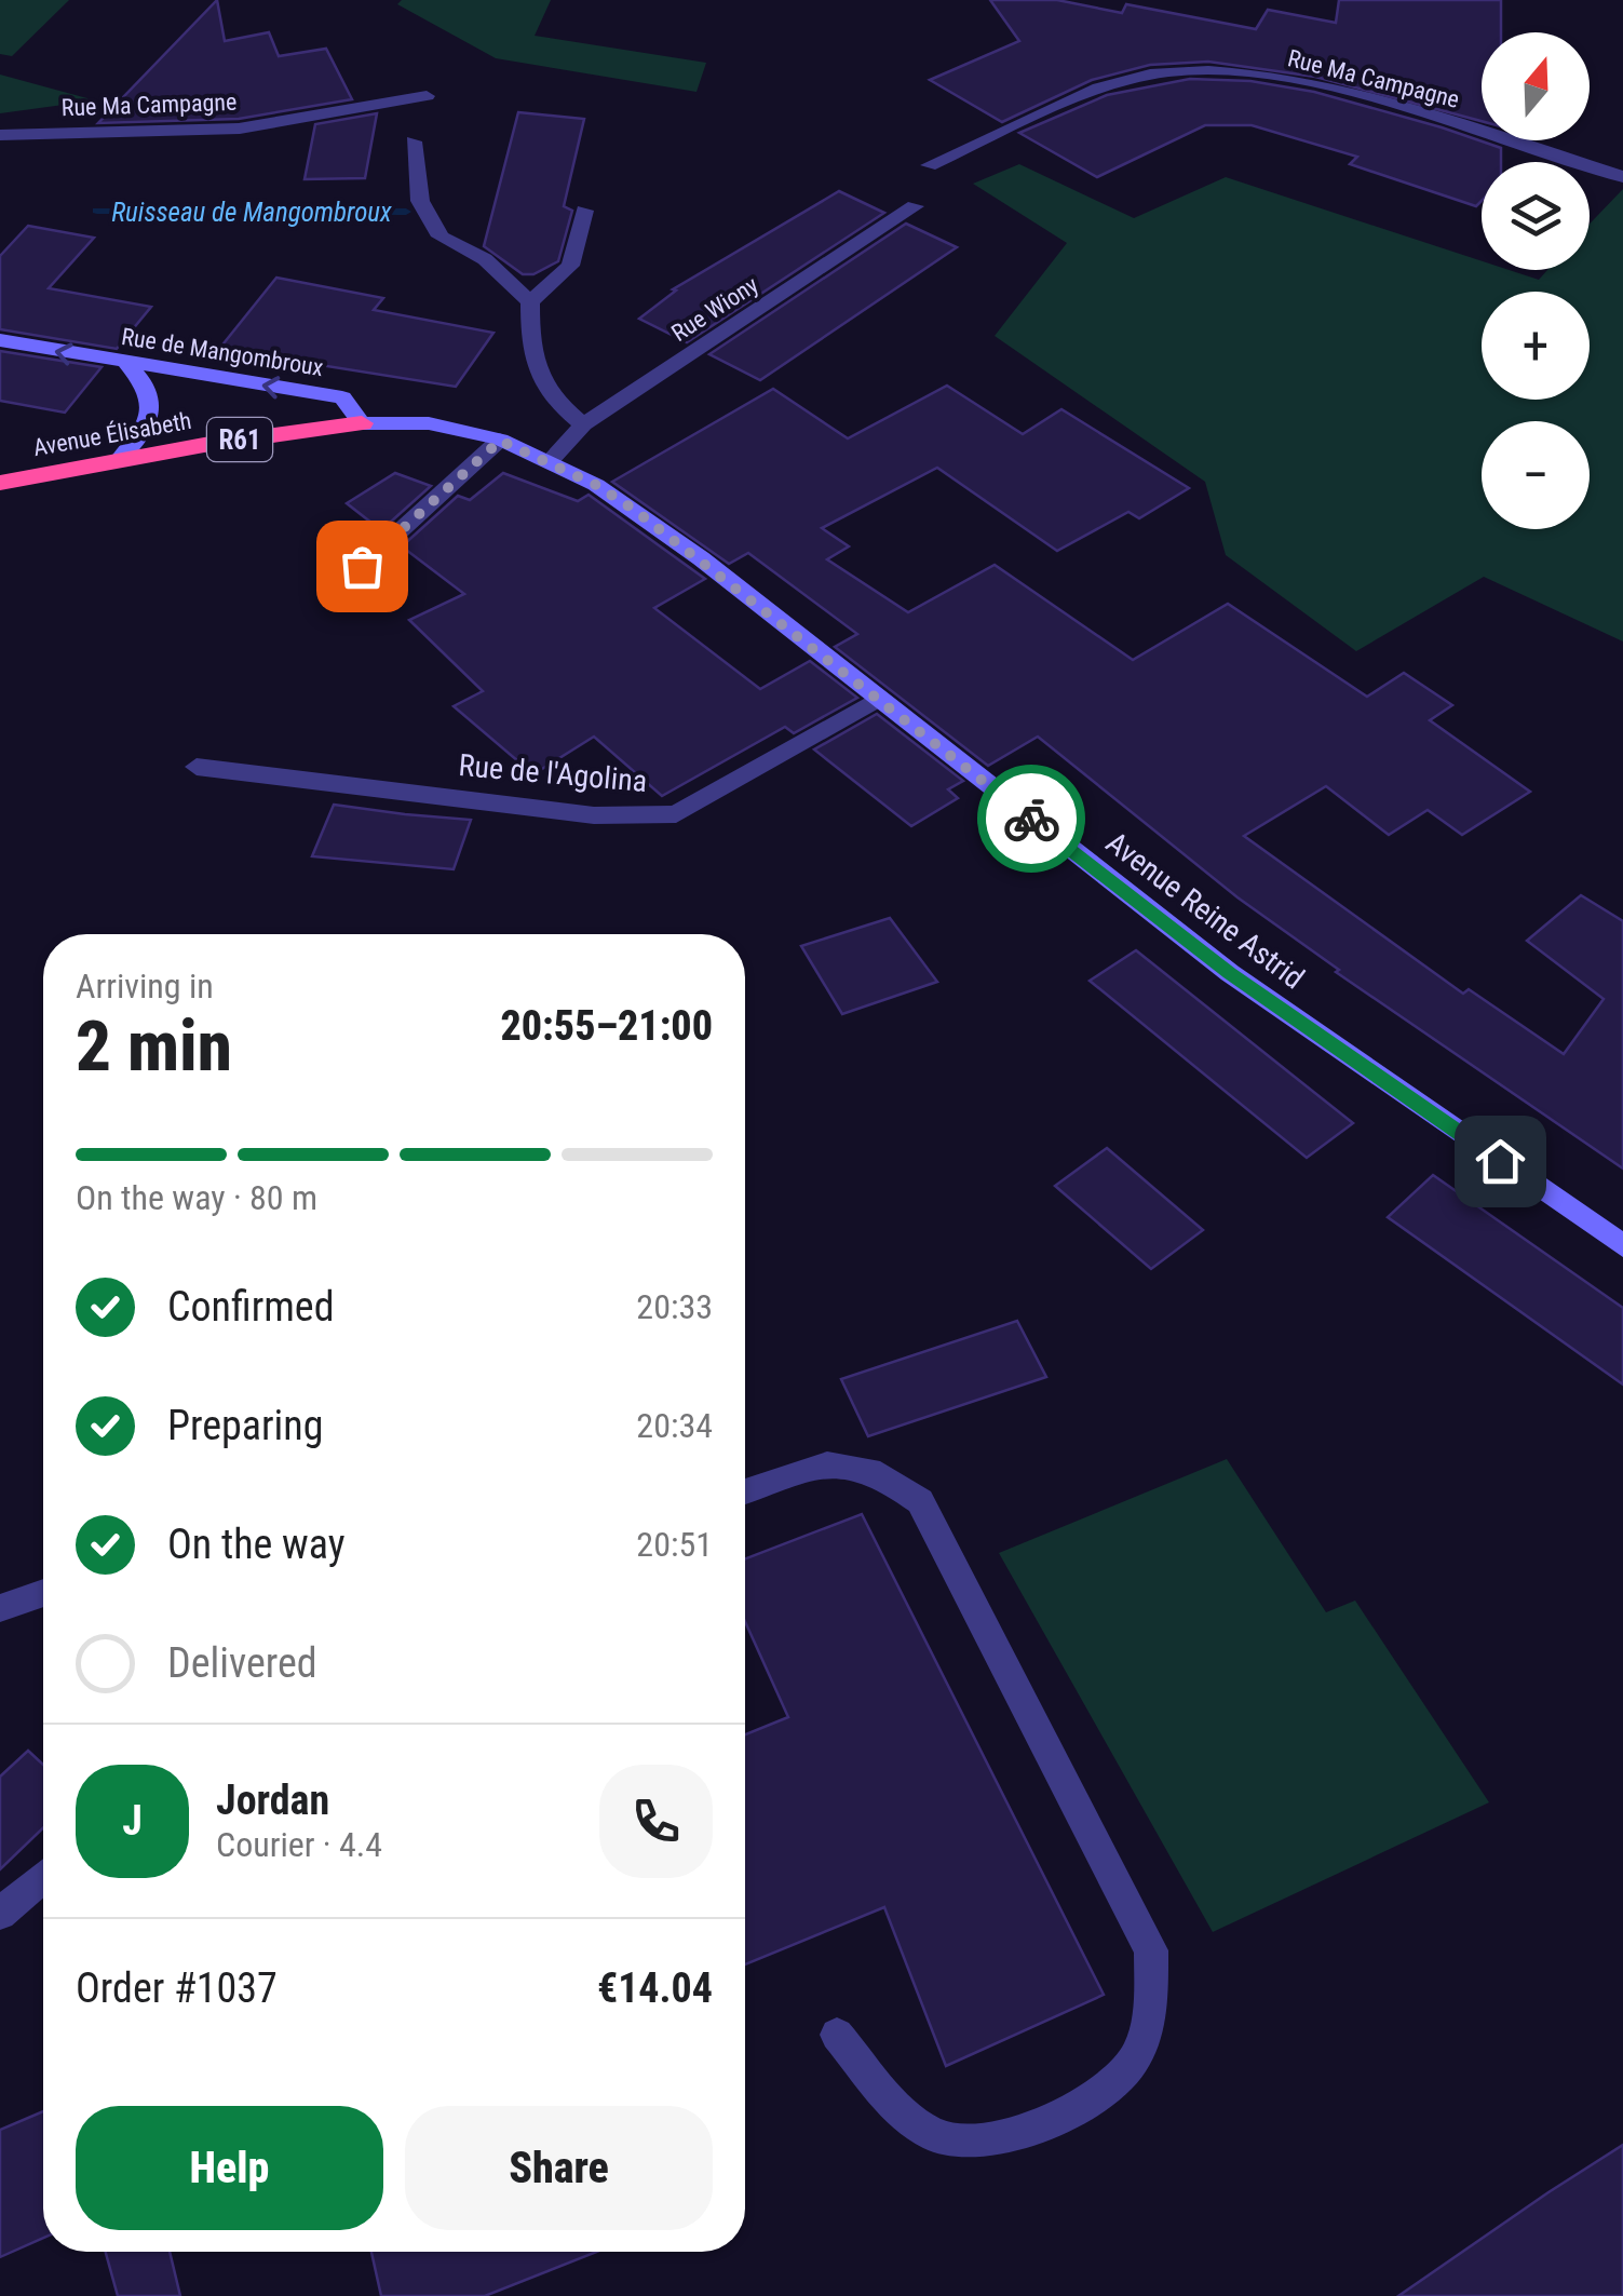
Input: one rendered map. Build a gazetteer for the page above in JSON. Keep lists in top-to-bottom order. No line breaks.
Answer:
{"streets":{"highway":["Avenue Élisabeth","R61"],"main road":["Rue de Mangombroux","Avenue Reine Astrid"],"street":["Rue Ma Campagne","Rue Wiony","Rue de l'Agolina"]},"crossings":[["Rue Wiony","Avenue Reine Astrid"],["Rue de Mangombroux","Avenue Élisabeth"],["Rue de l'Agolina","Avenue Reine Astrid"]],"one_way":["Rue de Mangombroux"],"water":["Ruisseau de Mangombroux"],"north":"top","page":{"map_buttons":["+","−"],"heading":["2 min","Arriving in","20:55–21:00"],"panel":["Jordan","Courier · 4.4","Order #1037","€14.04"],"bar":"On the way · 80 m","list":[["Confirmed","20:33"],["Preparing","20:34"],["On the way","20:51"],"Delivered"],"round":"J","buttons":["Help","Share"]}}
